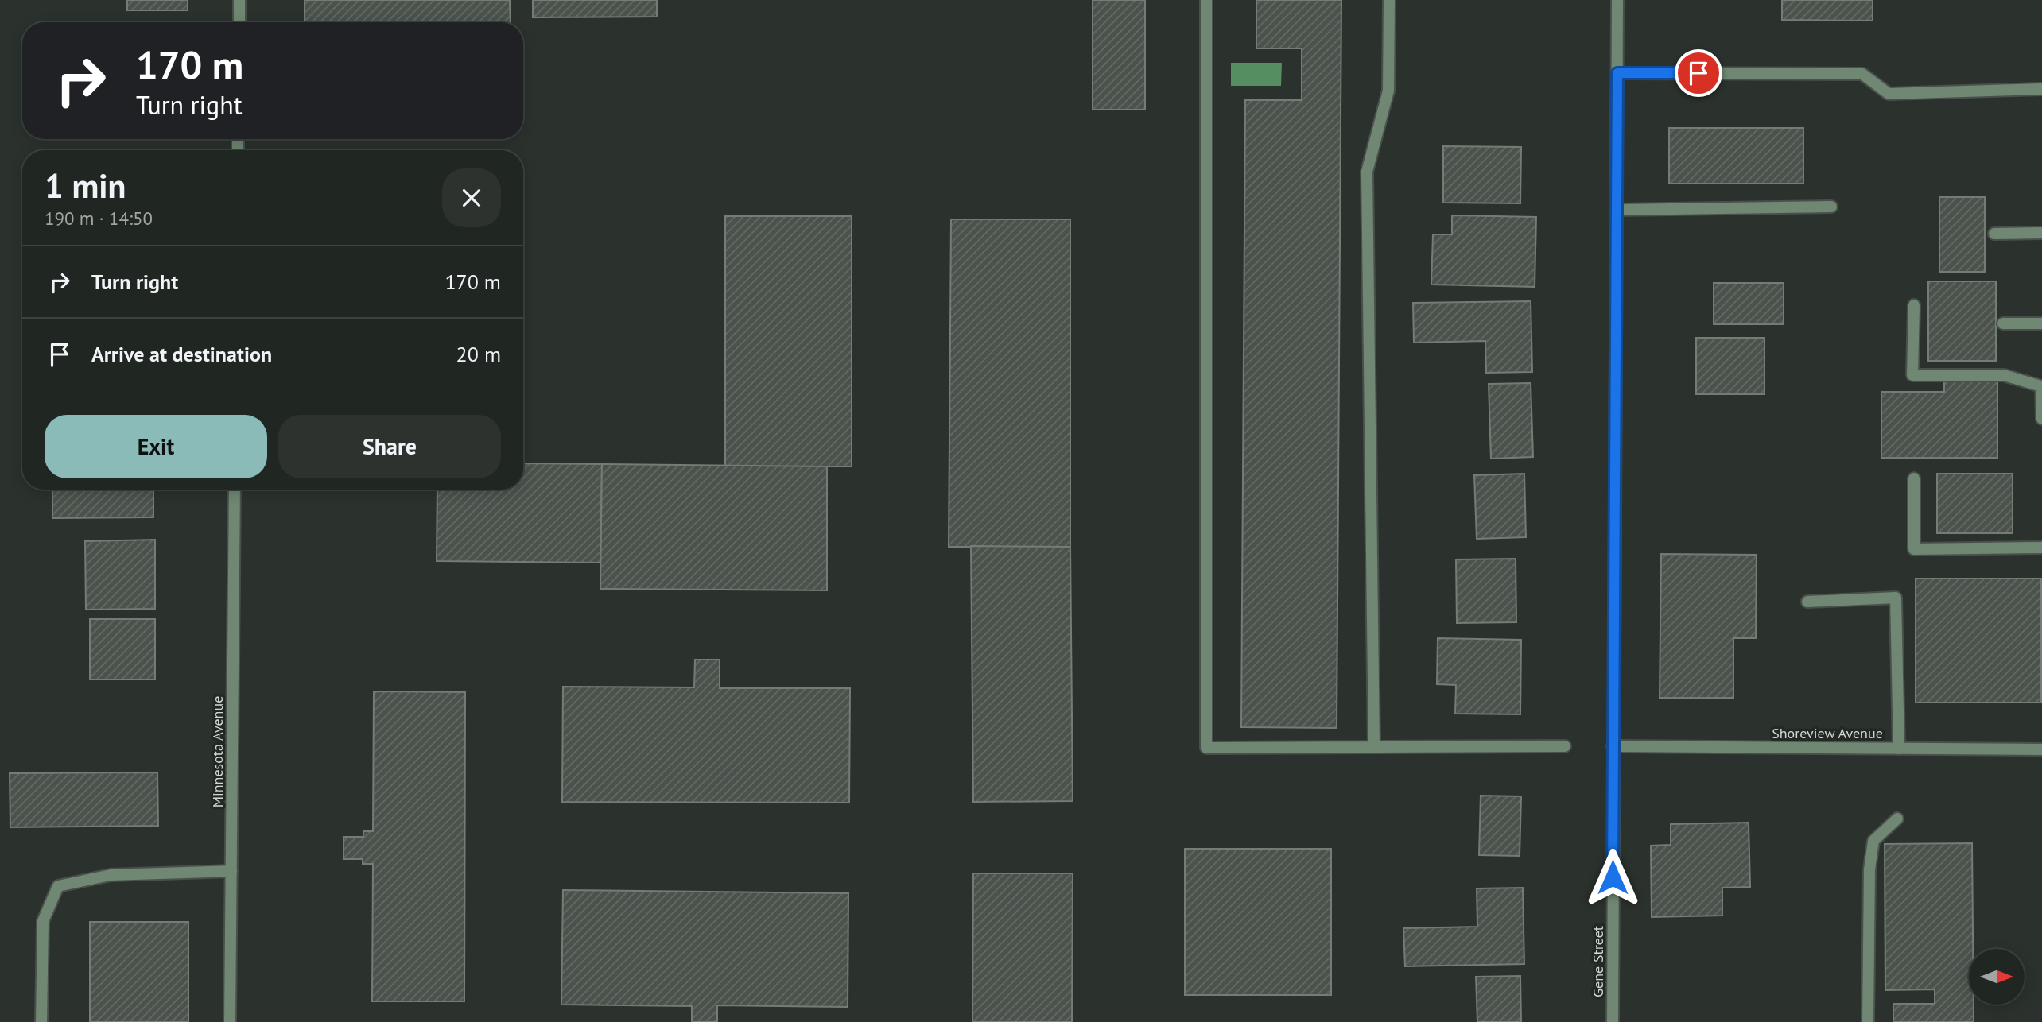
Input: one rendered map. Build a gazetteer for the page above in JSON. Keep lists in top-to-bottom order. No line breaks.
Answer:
{"streets":{"street":["Shoreview Avenue","Minnesota Avenue","Gene Street"]},"crossings":[["Shoreview Avenue","Gene Street"]],"north":"right","page":{"turn":["170 m","Turn right"],"heading":["1 min","190 m · 14:50"],"list":[{"name":"Turn right","value":"170 m"},{"name":"Arrive at destination","value":"20 m"}],"buttons":["Exit","Share"]}}
